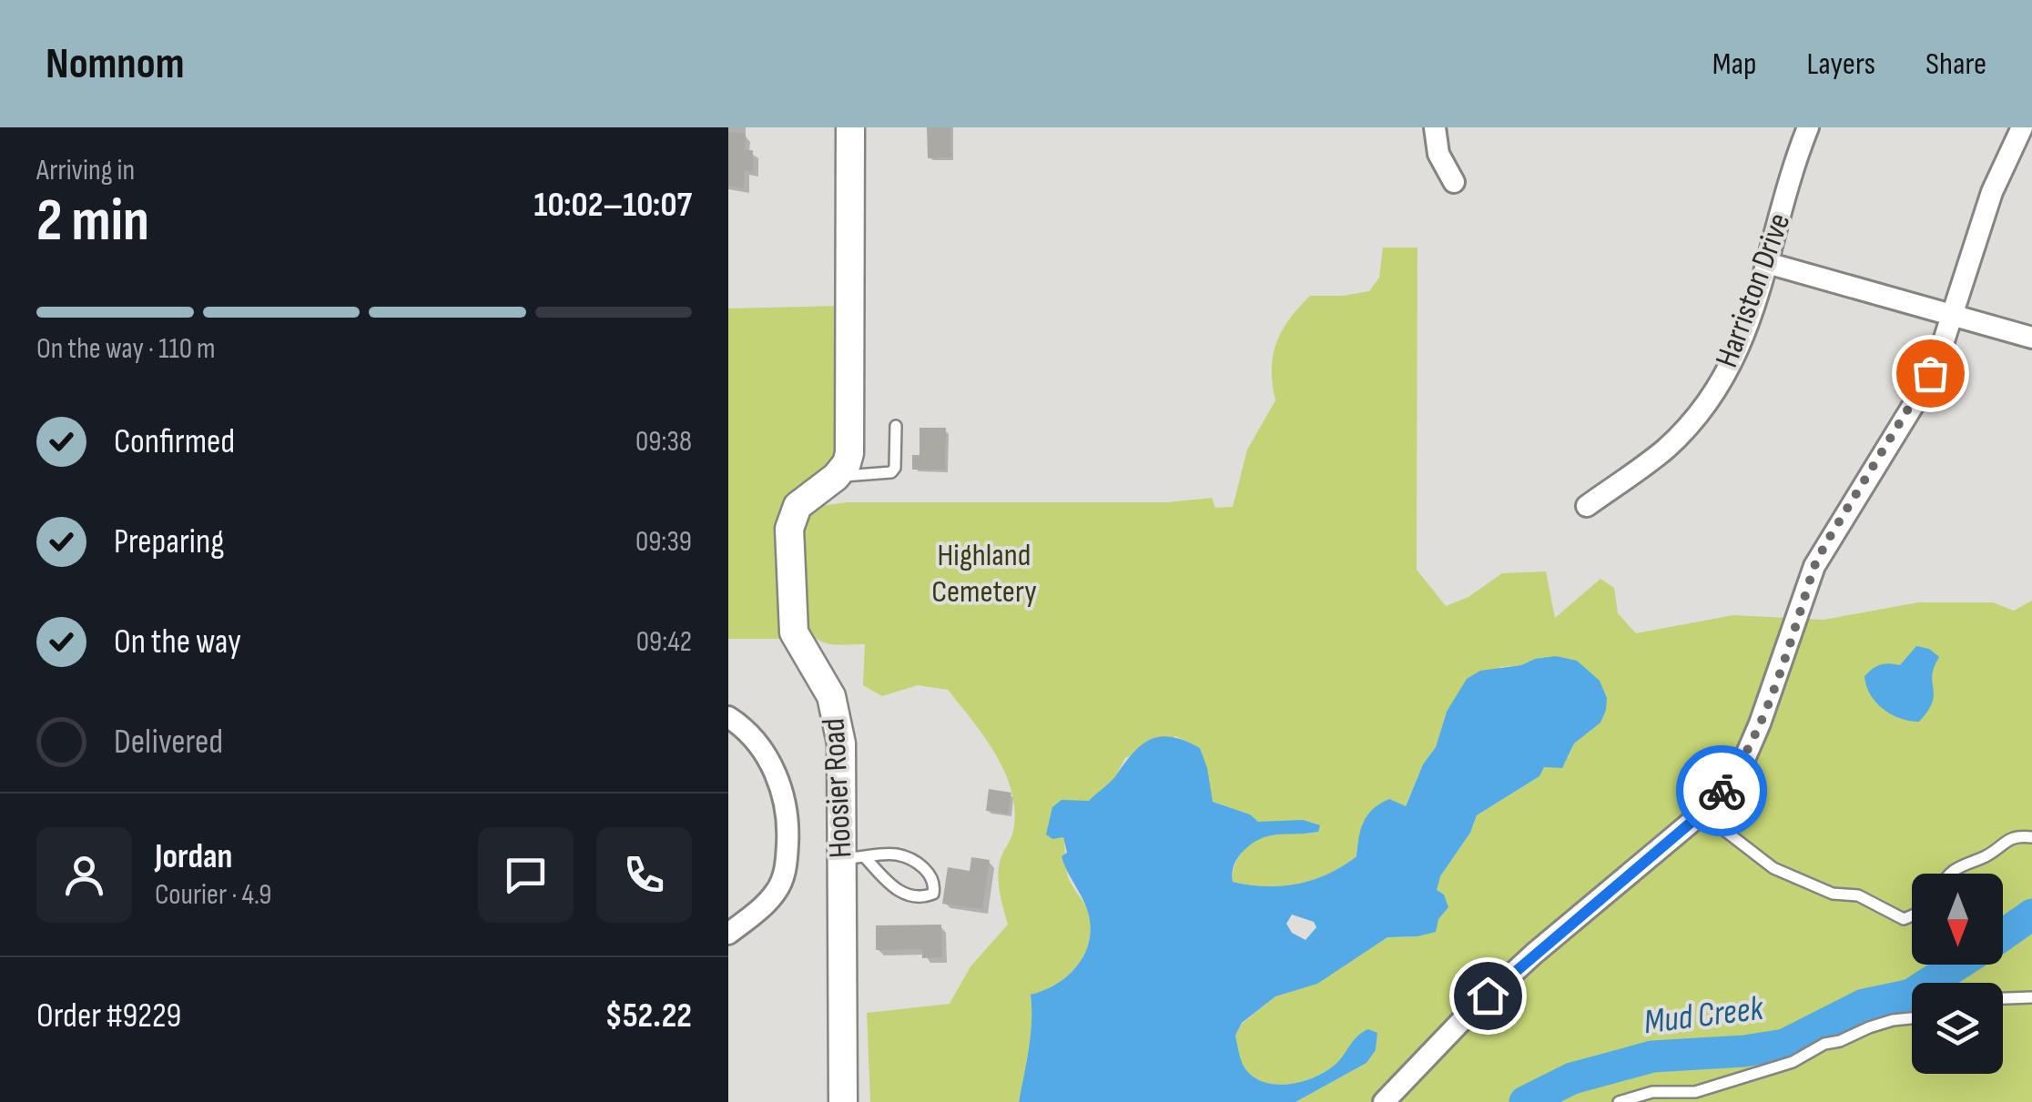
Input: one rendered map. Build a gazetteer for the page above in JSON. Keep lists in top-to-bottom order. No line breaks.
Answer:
{"streets":{"street":["Harriston Drive","Hoosier Road"]},"water":["Mud Creek"],"parks":["Highland Cemetery"],"north":"bottom","page":{"header":"Nomnom","nav":["Map","Layers","Share"],"heading":["2 min","Arriving in","10:02–10:07"],"panel":["Jordan","Courier · 4.9","Order #9229","$52.22"],"bar":"On the way · 110 m","list":[["Confirmed","09:38"],["Preparing","09:39"],["On the way","09:42"],"Delivered"]}}
